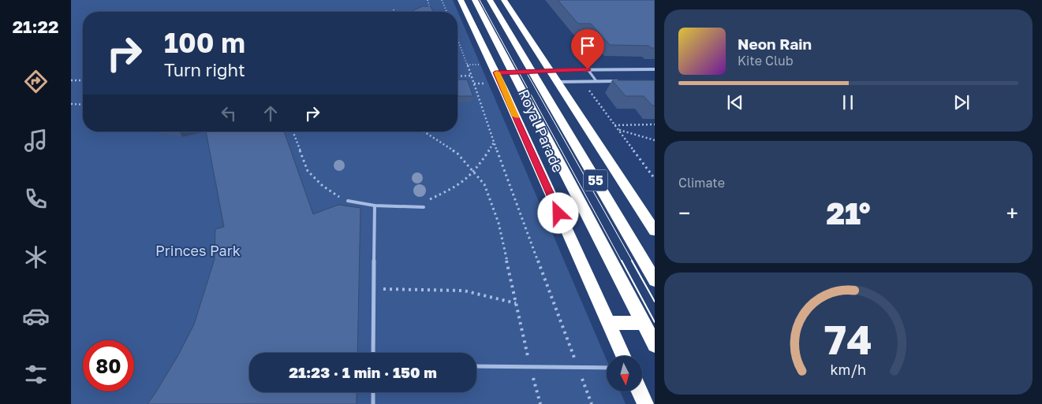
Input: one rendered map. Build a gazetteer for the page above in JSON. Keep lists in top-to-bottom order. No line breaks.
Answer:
{"streets":{"highway":["Royal Parade","55"]},"parks":["Princes Park"],"north":"bottom","page":{"tabs":"21:22","turn":["100 m","Turn right"],"song":["Neon Rain","Kite Club"],"tile":"Climate","heat":["−","21°","+"],"limit":"80","trip":"21:23 · 1 min · 150 m","gauge":["74","km/h"]}}
